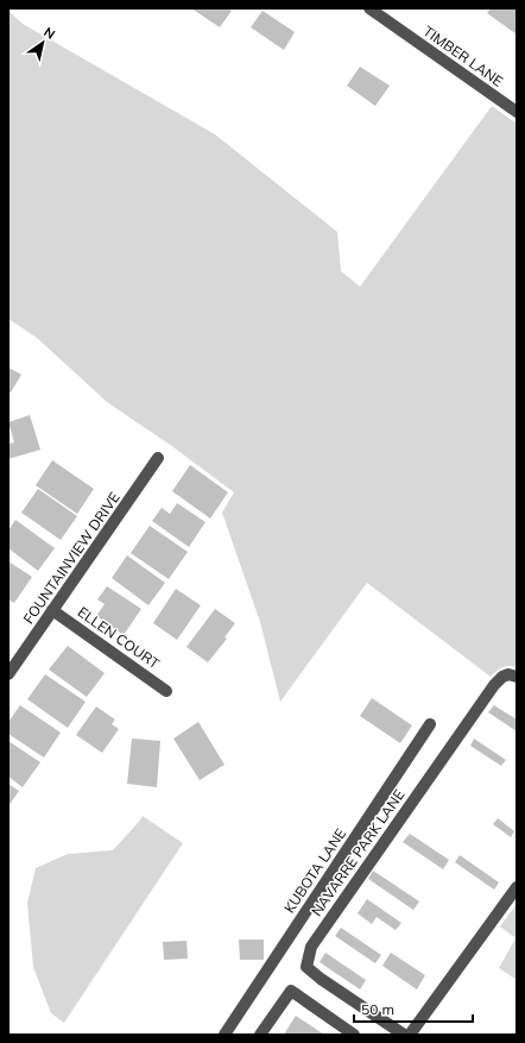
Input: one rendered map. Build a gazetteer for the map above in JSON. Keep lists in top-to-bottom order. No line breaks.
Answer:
{"streets":{"street":["TIMBER LANE","FOUNTAINVIEW DRIVE","ELLEN COURT","NAVARRE PARK LANE","KUBOTA LANE"]},"crossings":[["FOUNTAINVIEW DRIVE","ELLEN COURT"]],"scale_bar":"50 m","north":"top right"}
